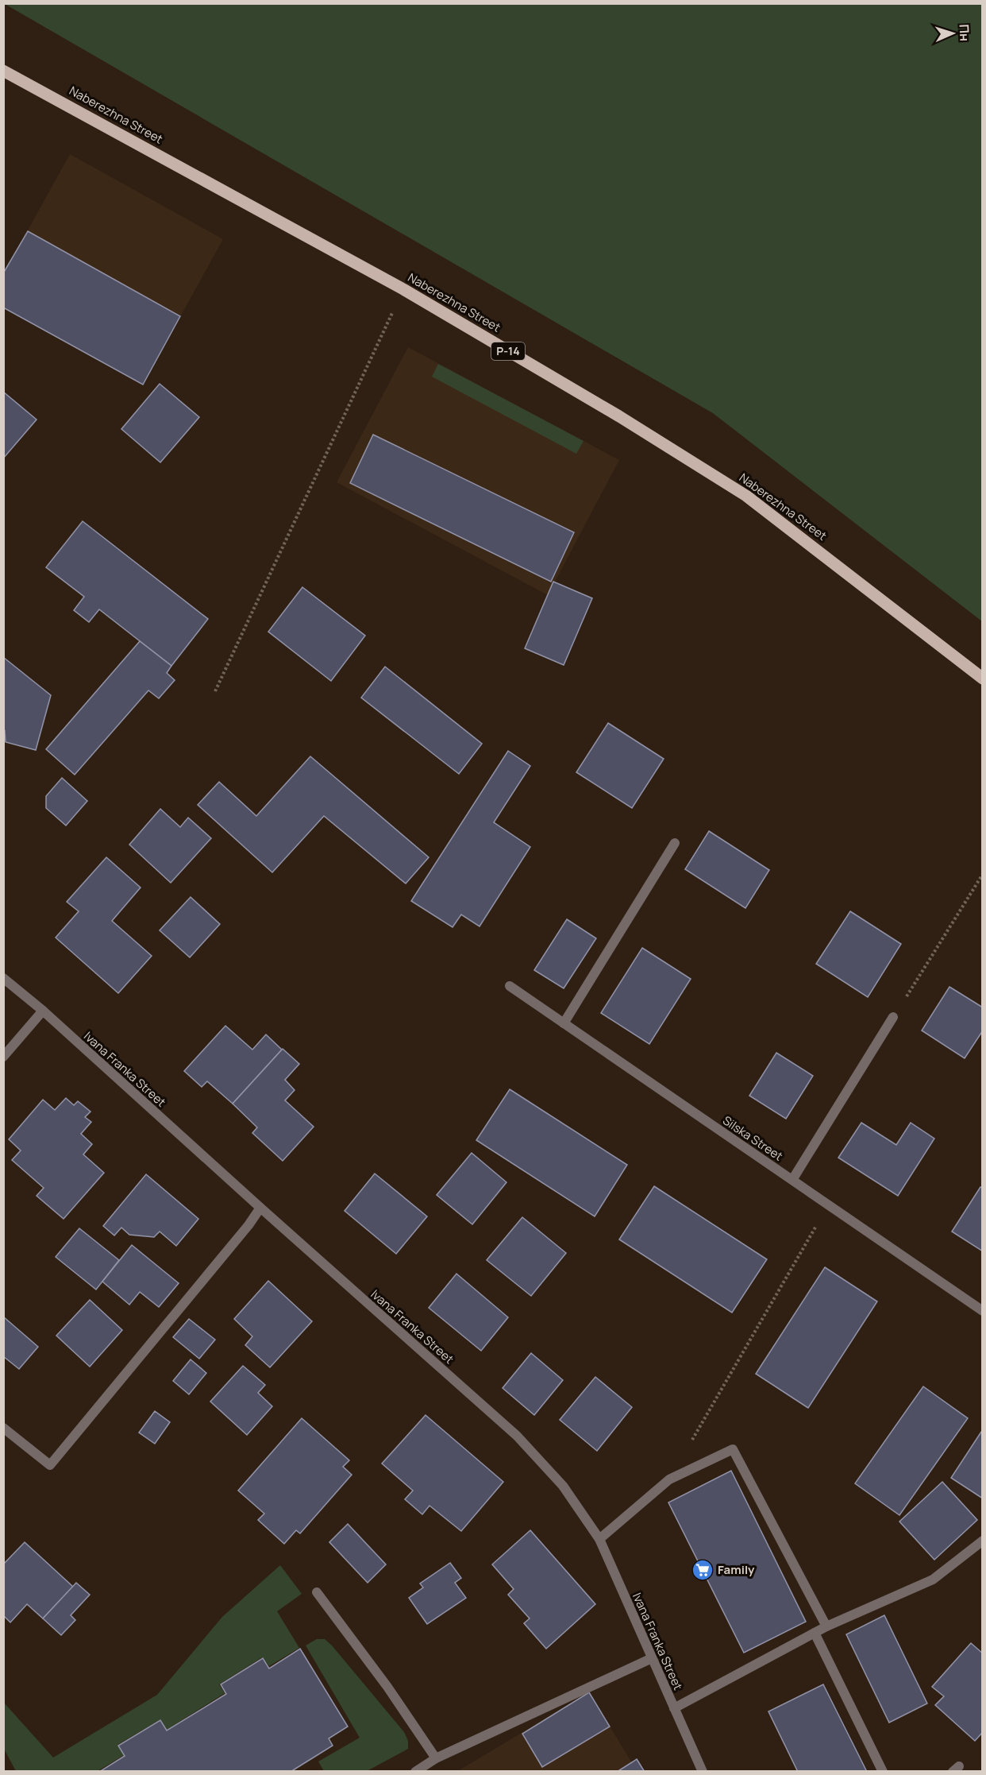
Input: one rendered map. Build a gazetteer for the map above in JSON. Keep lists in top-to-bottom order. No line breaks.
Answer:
{"streets":{"main road":["Naberezhna Street","Р-14"],"street":["Ivana Franka Street","Silska Street"]},"places":{"supermarket":["Family"]},"north":"right"}
